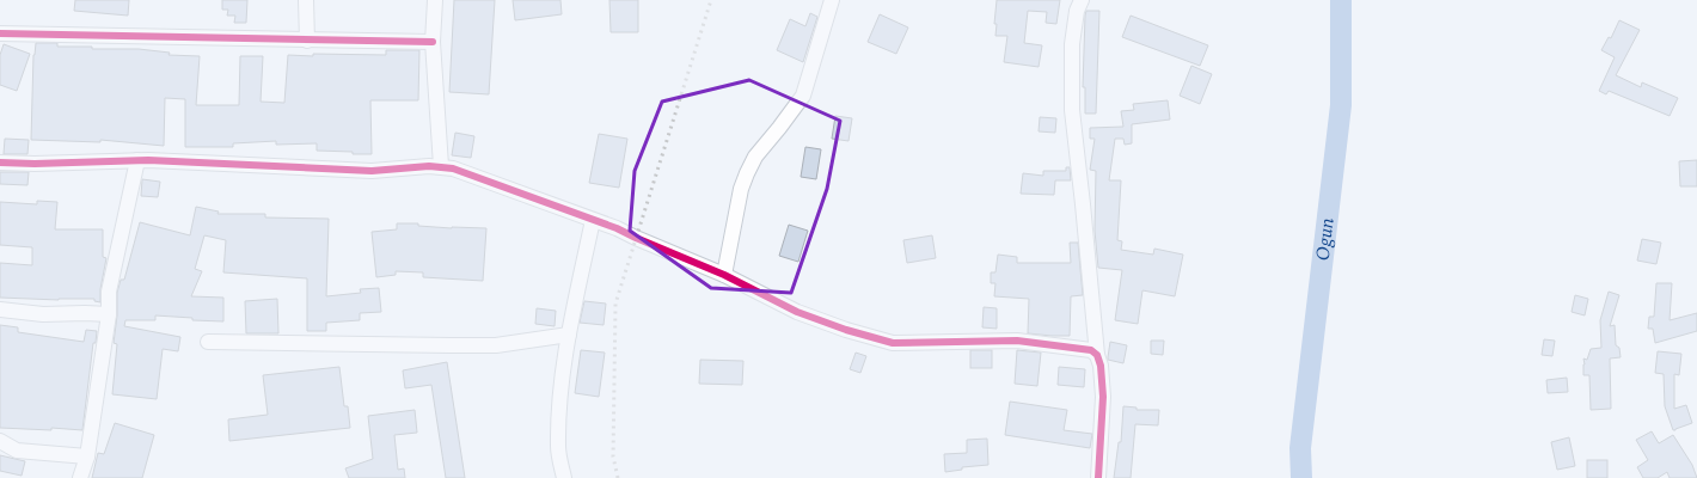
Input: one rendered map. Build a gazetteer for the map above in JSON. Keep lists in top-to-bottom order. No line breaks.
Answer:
{"water":["Ogun"]}
